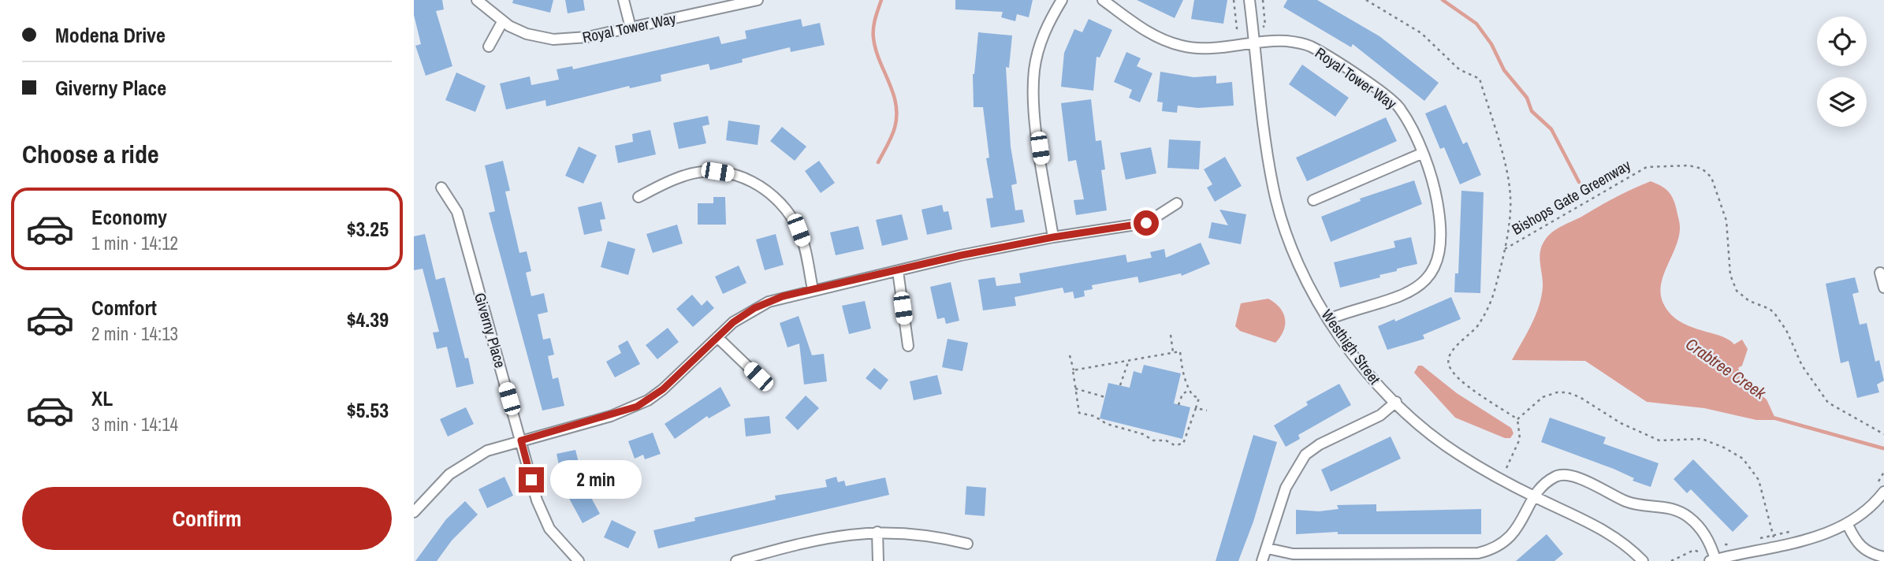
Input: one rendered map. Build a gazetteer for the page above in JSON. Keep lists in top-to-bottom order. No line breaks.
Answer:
{"streets":{"street":["Royal Tower Way","Giverny Place","Westhigh Street"],"path":["Bishops Gate Greenway"]},"crossings":[["Royal Tower Way","Westhigh Street"]],"water":["Crabtree Creek"],"page":{"banner":["Modena Drive","Giverny Place"],"heading":"Choose a ride","list":[{"name":"Economy","note":"1 min · 14:12","value":"$3.25"},{"name":"Comfort","note":"2 min · 14:13","value":"$4.39"},{"name":"XL","note":"3 min · 14:14","value":"$5.53"}],"bubble":"2 min","buttons":"Confirm"}}
